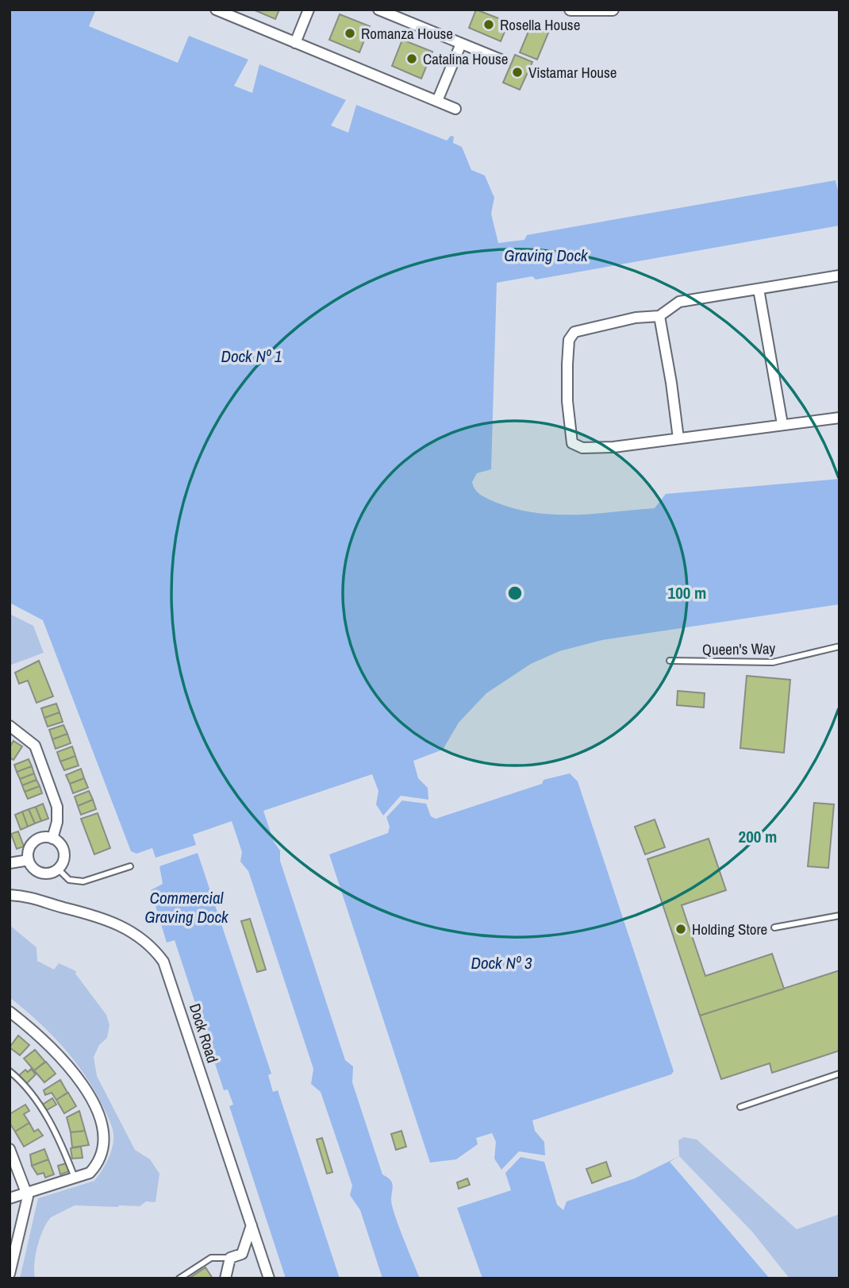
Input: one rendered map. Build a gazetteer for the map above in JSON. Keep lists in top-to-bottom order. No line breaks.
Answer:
{"streets":{"street":["Dock Road"],"lane":["Queen's Way"]},"water":["Graving Dock","Dock Nº 1","Commercial Graving Dock","Dock Nº 3"],"places":["Rosella House","Romanza House","Catalina House","Vistamar House","Holding Store"],"rings":["100 m","200 m"]}
